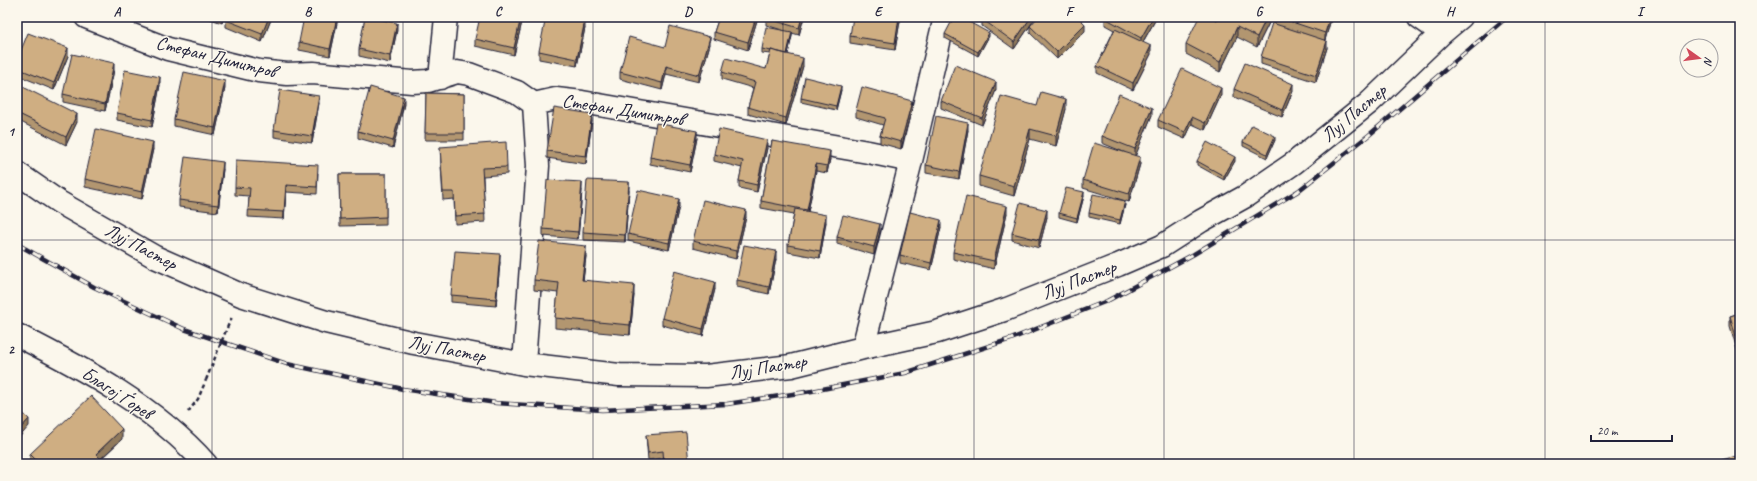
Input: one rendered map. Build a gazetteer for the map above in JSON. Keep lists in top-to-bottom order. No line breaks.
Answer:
{"streets":{"street":["Стефан Димитров","Луј Пастер","Благој Ѓорев"]},"scale_bar":"20 m","north":"right","grid":{"columns":["A","B","C","D","E","F","G","H","I"],"rows":["1","2"]}}
